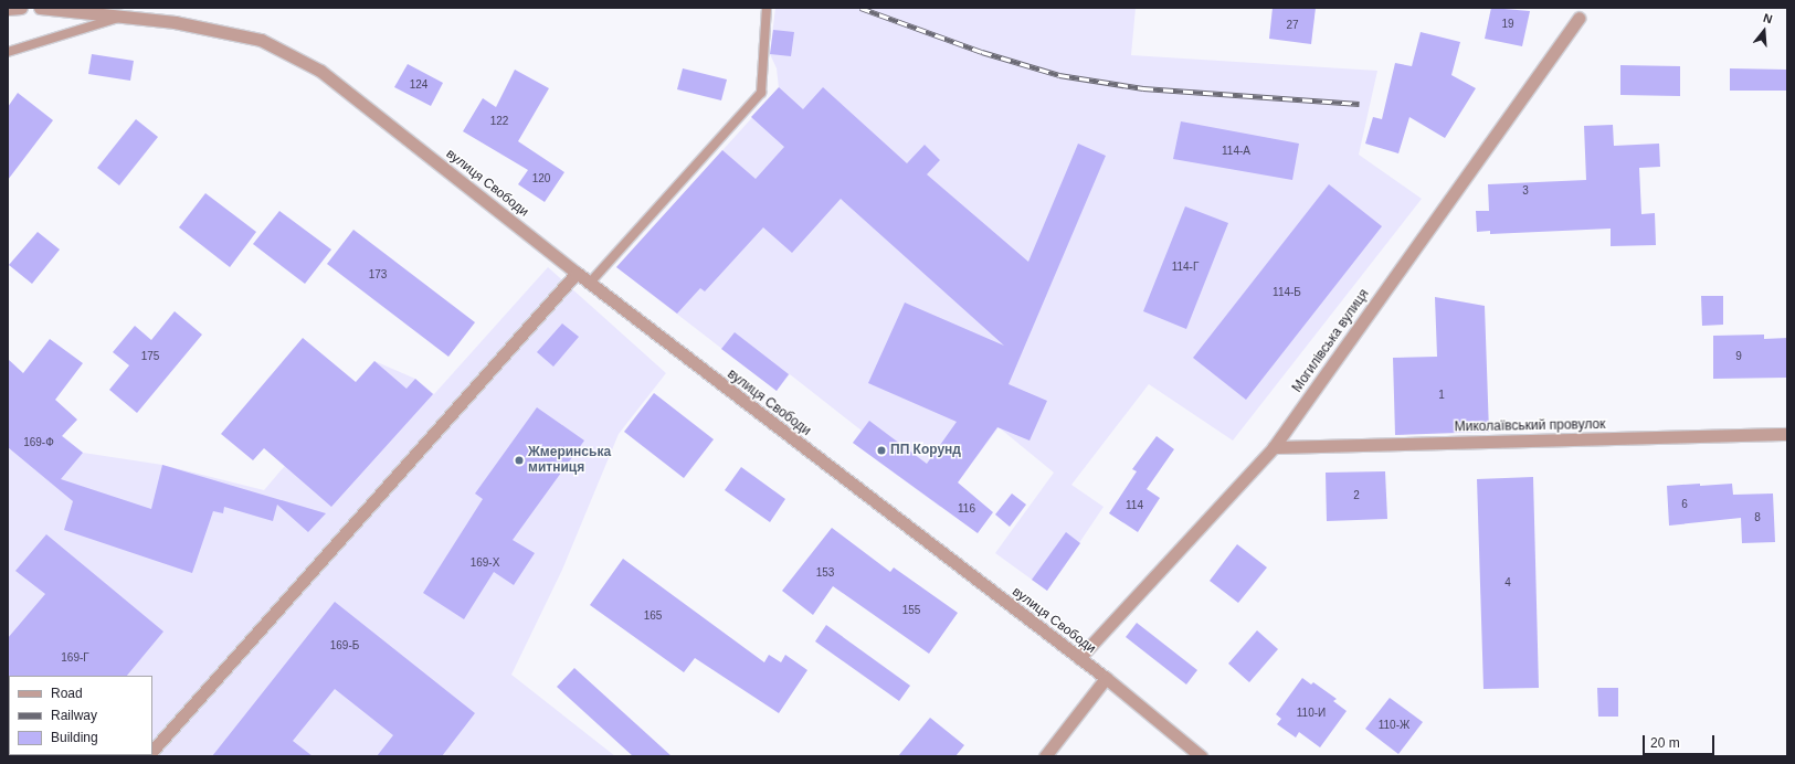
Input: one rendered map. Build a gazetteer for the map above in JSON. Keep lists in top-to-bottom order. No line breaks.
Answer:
{"streets":{"street":["вулиця Свободи","Могилівська вулиця","Миколаївський провулок"]},"crossings":[["вулиця Свободи","Могилівська вулиця"],["Могилівська вулиця","Миколаївський провулок"]],"places":["ПП Корунд","Жмеринська митниця"],"house_numbers":["19","27","124","122","114-А","120","3","114-Г","173","114-Б","175","9","1","169-Ф","2","6","114","116","8","169-Х","153","4","155","165","169-Б","169-Г","110-И","110-Ж"],"legend":["Road","Railway","Building"],"scale_bar":"20 m","north":"top"}
